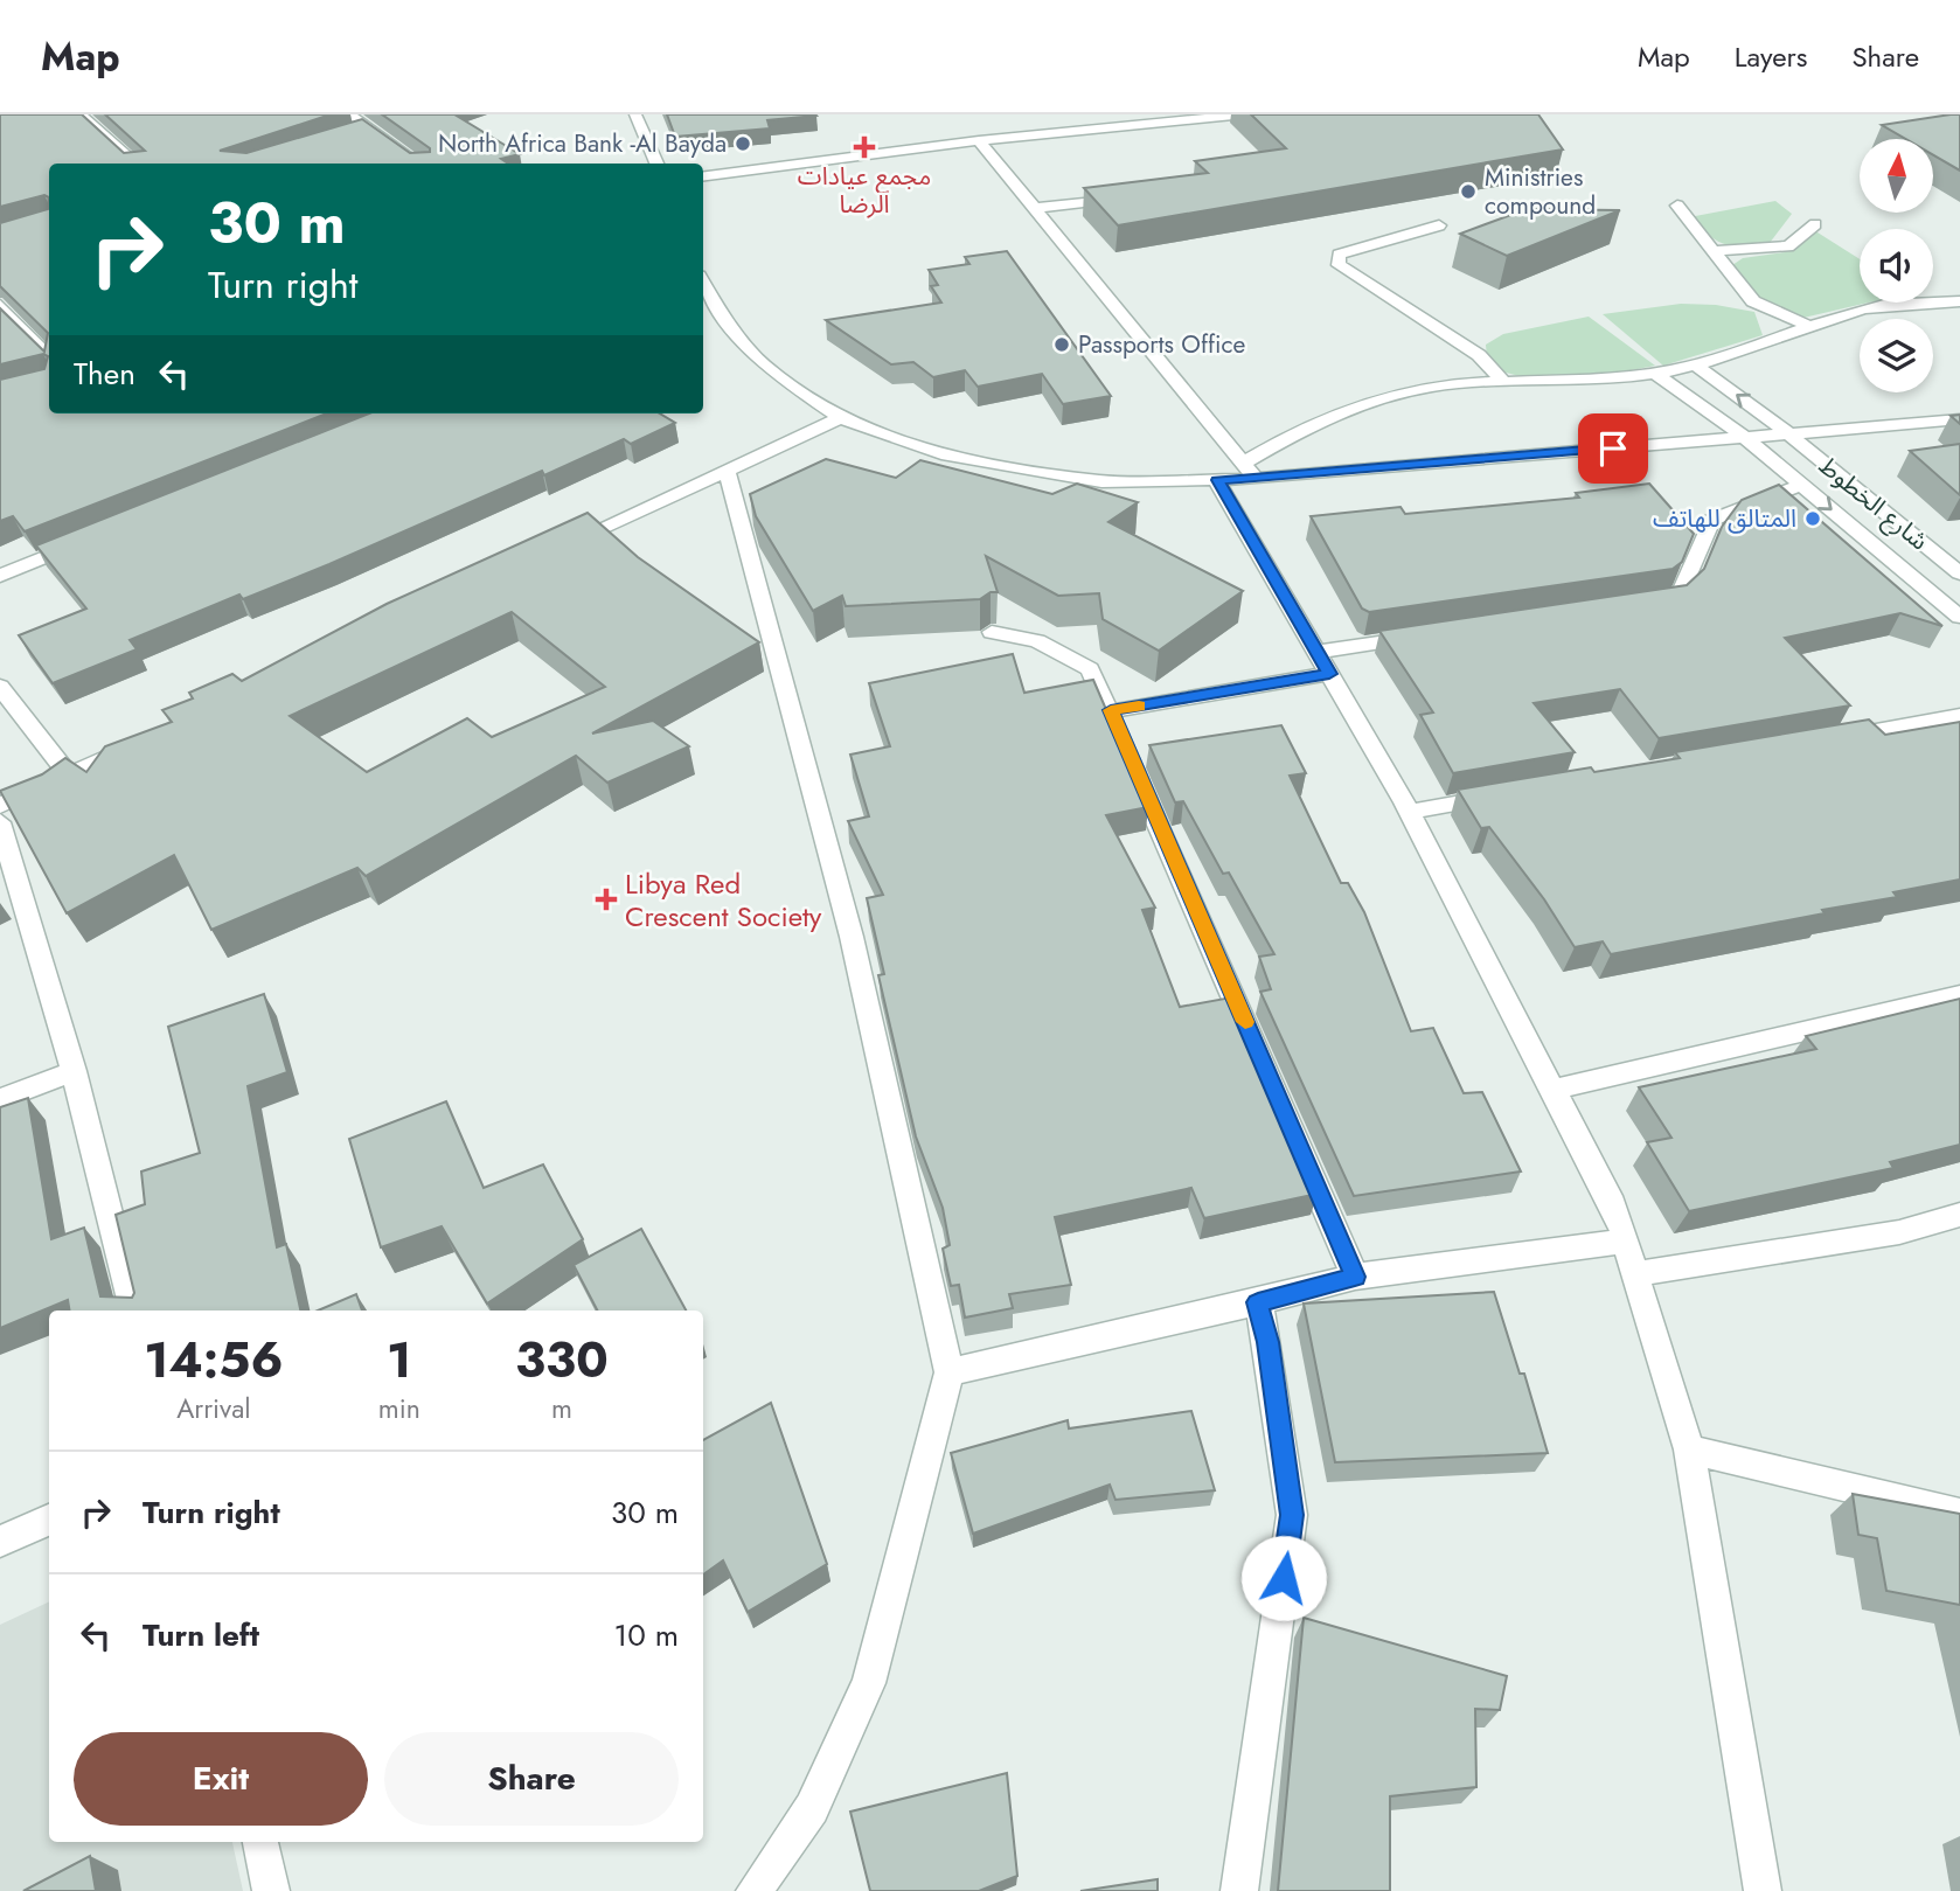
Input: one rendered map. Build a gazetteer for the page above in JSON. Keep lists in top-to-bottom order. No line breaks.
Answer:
{"streets":{"street":["شارع الخطوط"]},"places":{"other":["North Africa Bank -Al Bayda","Ministries compound","Passports Office","المتالق للهاتف"],"health":["مجمع عيادات الرضا","Libya Red Crescent Society"]},"north":"top","page":{"header":"Map","nav":["Map","Layers","Share"],"turn":["30 m","Turn right"],"then":"Then","eta":["14:56","Arrival","1","min","330","m"],"list":[{"name":"Turn right","value":"30 m"},{"name":"Turn left","value":"10 m"}],"buttons":["Exit","Share"]}}
